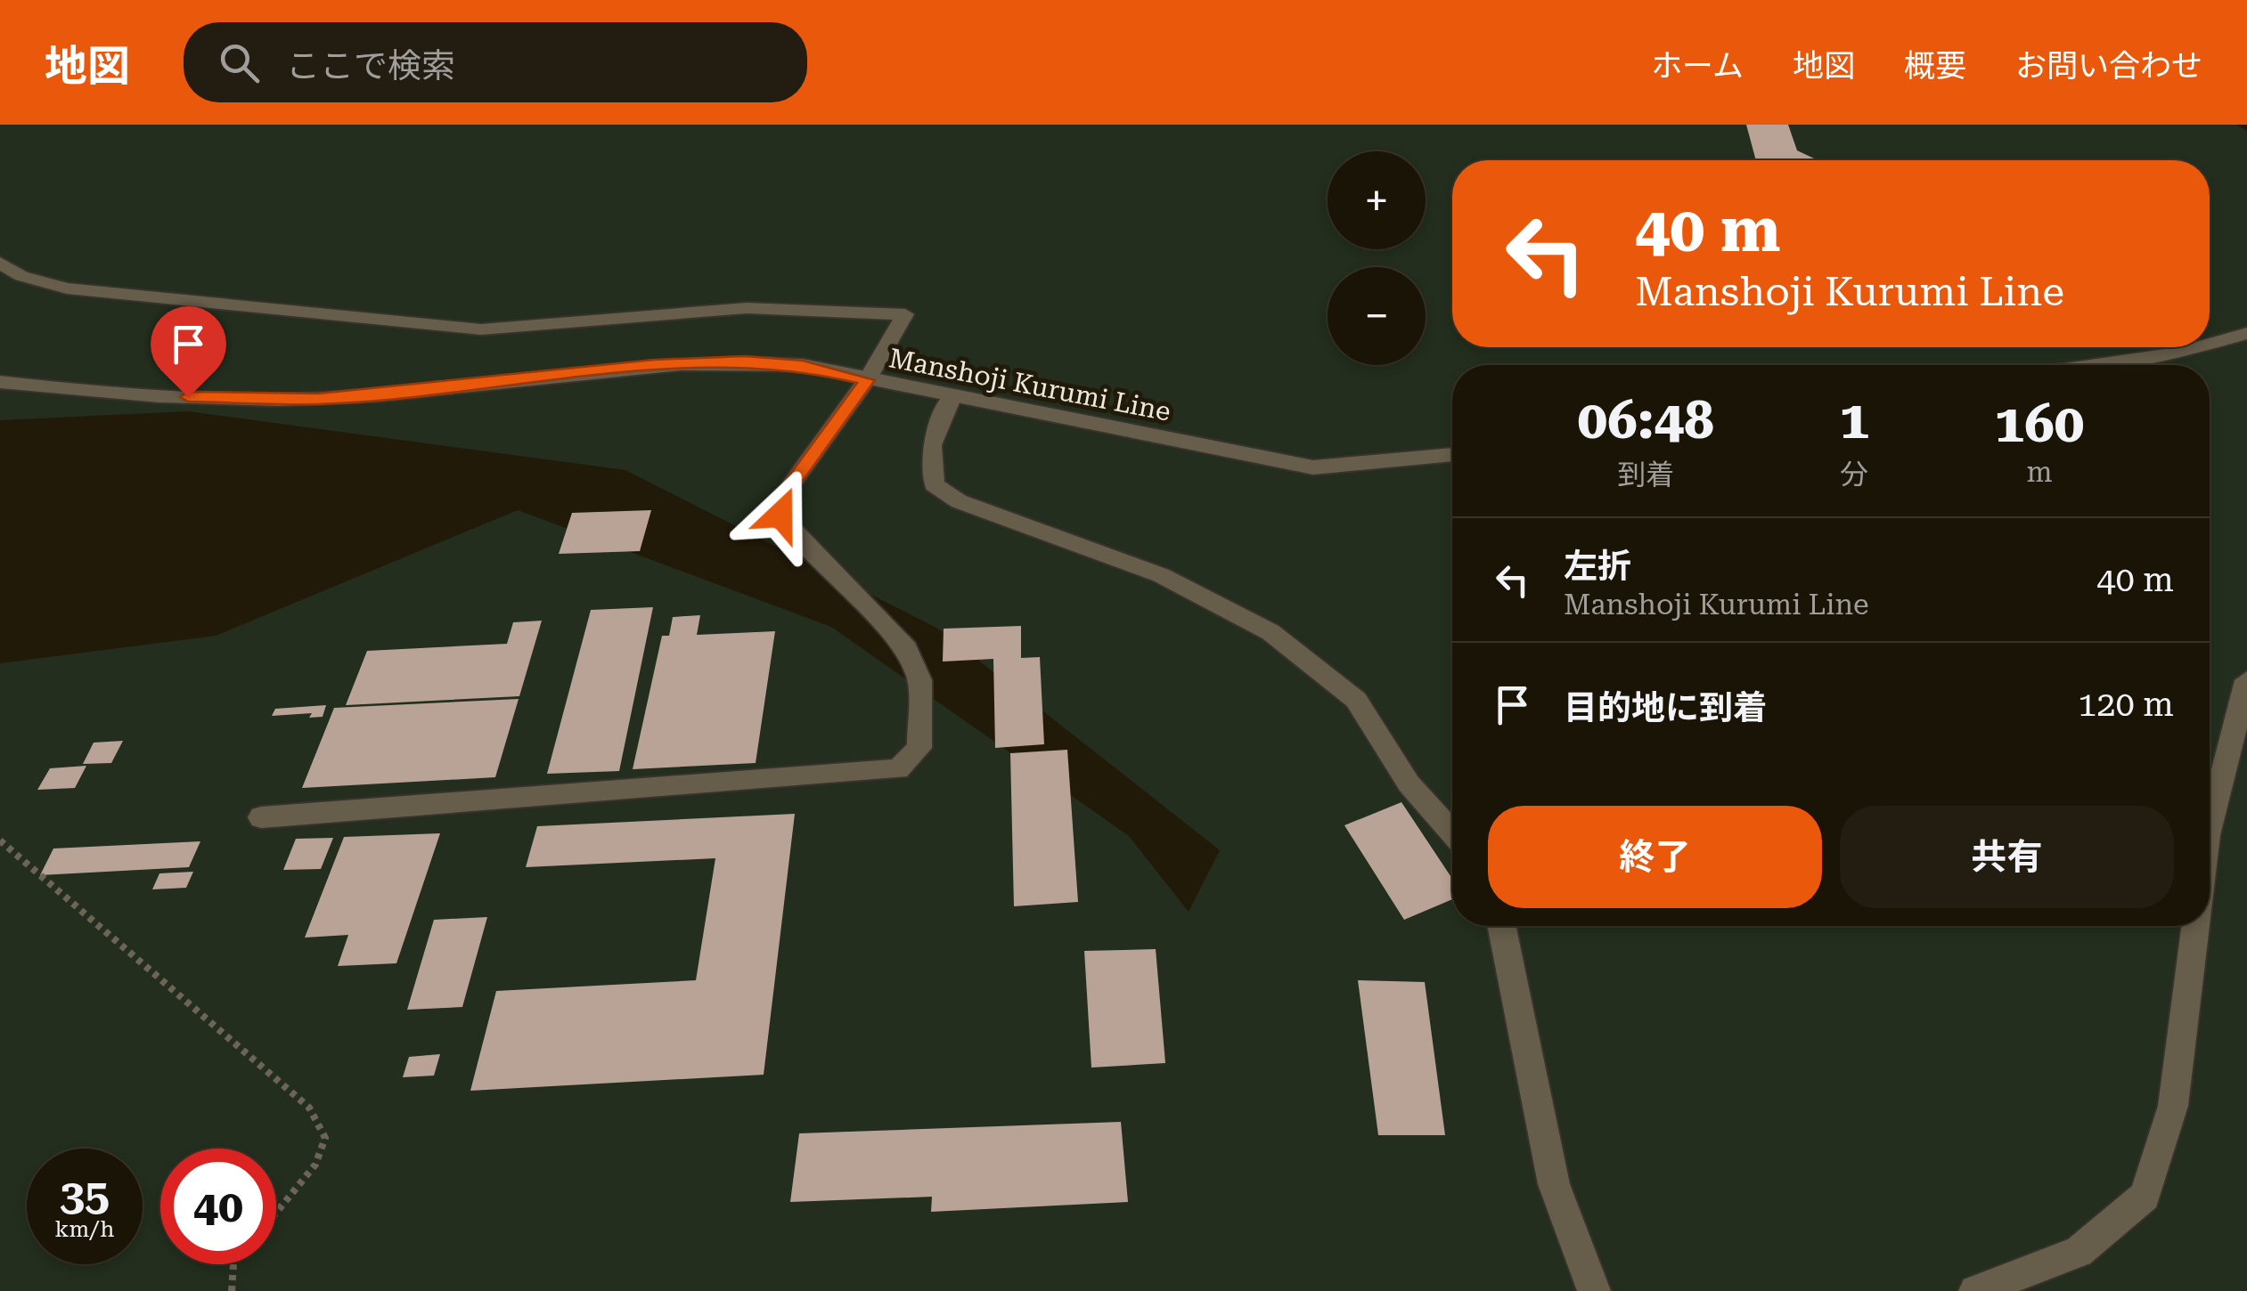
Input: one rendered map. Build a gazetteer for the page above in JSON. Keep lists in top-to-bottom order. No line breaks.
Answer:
{"streets":{"street":["Manshoji Kurumi Line"]},"page":{"header":"地図","search":"ここで検索","nav":["ホーム","地図","概要","お問い合わせ"],"map_buttons":["+","−"],"turn":["40 m","Manshoji Kurumi Line"],"eta":["06:48","到着","1","分","160","m"],"list":[{"name":"左折","note":"Manshoji Kurumi Line","value":"40 m"},{"name":"目的地に到着","value":"120 m"}],"buttons":["終了","共有"],"speed":"35 km/h","limit":"40"}}
